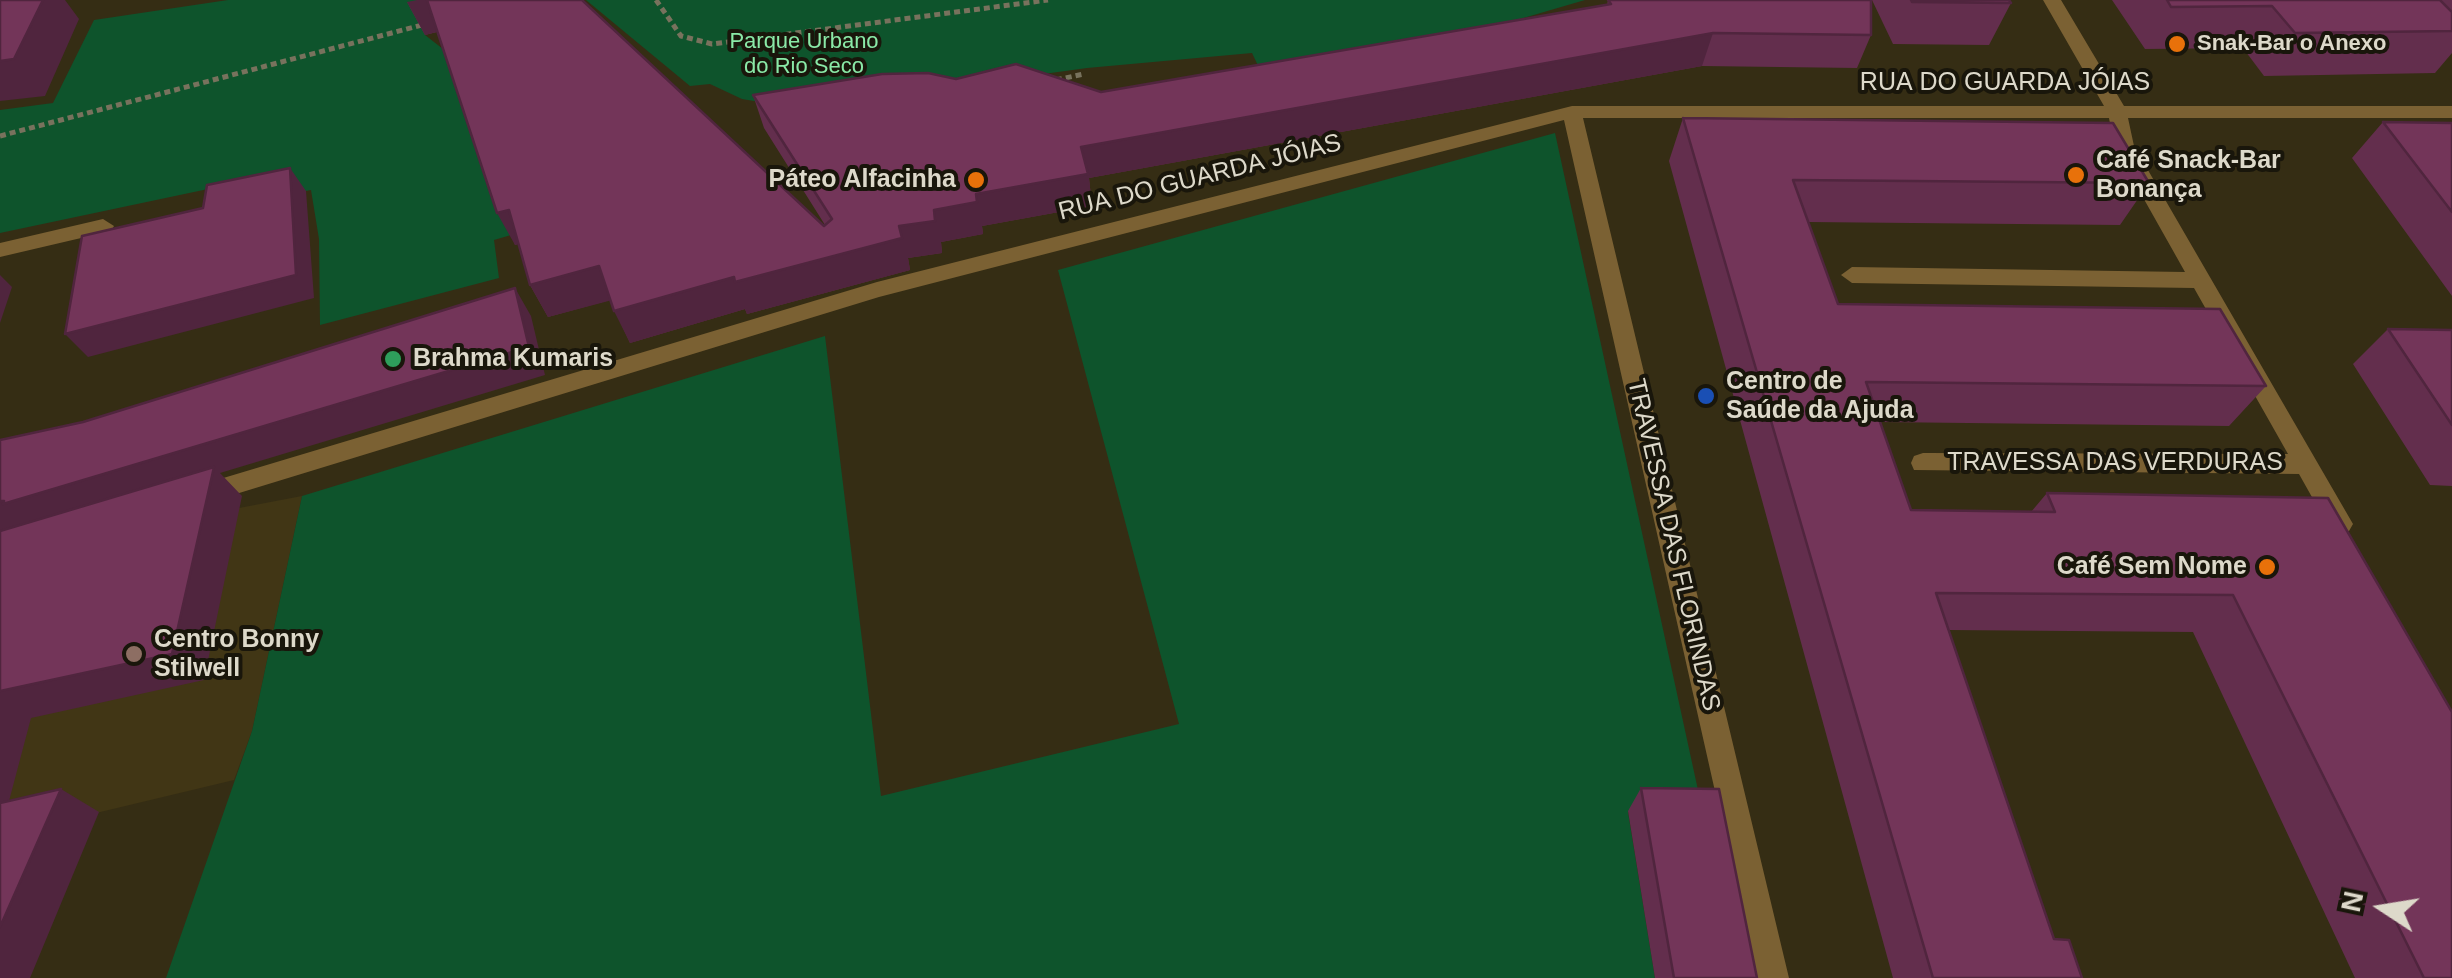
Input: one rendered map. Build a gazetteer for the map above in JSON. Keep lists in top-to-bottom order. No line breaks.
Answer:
{"streets":{"street":["RUA DO GUARDA JÓIAS","TRAVESSA DAS VERDURAS","TRAVESSA DAS FLORINDAS"]},"crossings":[["RUA DO GUARDA JÓIAS","TRAVESSA DAS FLORINDAS"]],"parks":["Parque Urbano do Rio Seco"],"places":["Snak-Bar o Anexo","Café Snack-Bar Bonança","Páteo Alfacinha","Brahma Kumaris","Centro de Saúde da Ajuda","Café Sem Nome","Centro Bonny Stilwell"],"north":"left"}
